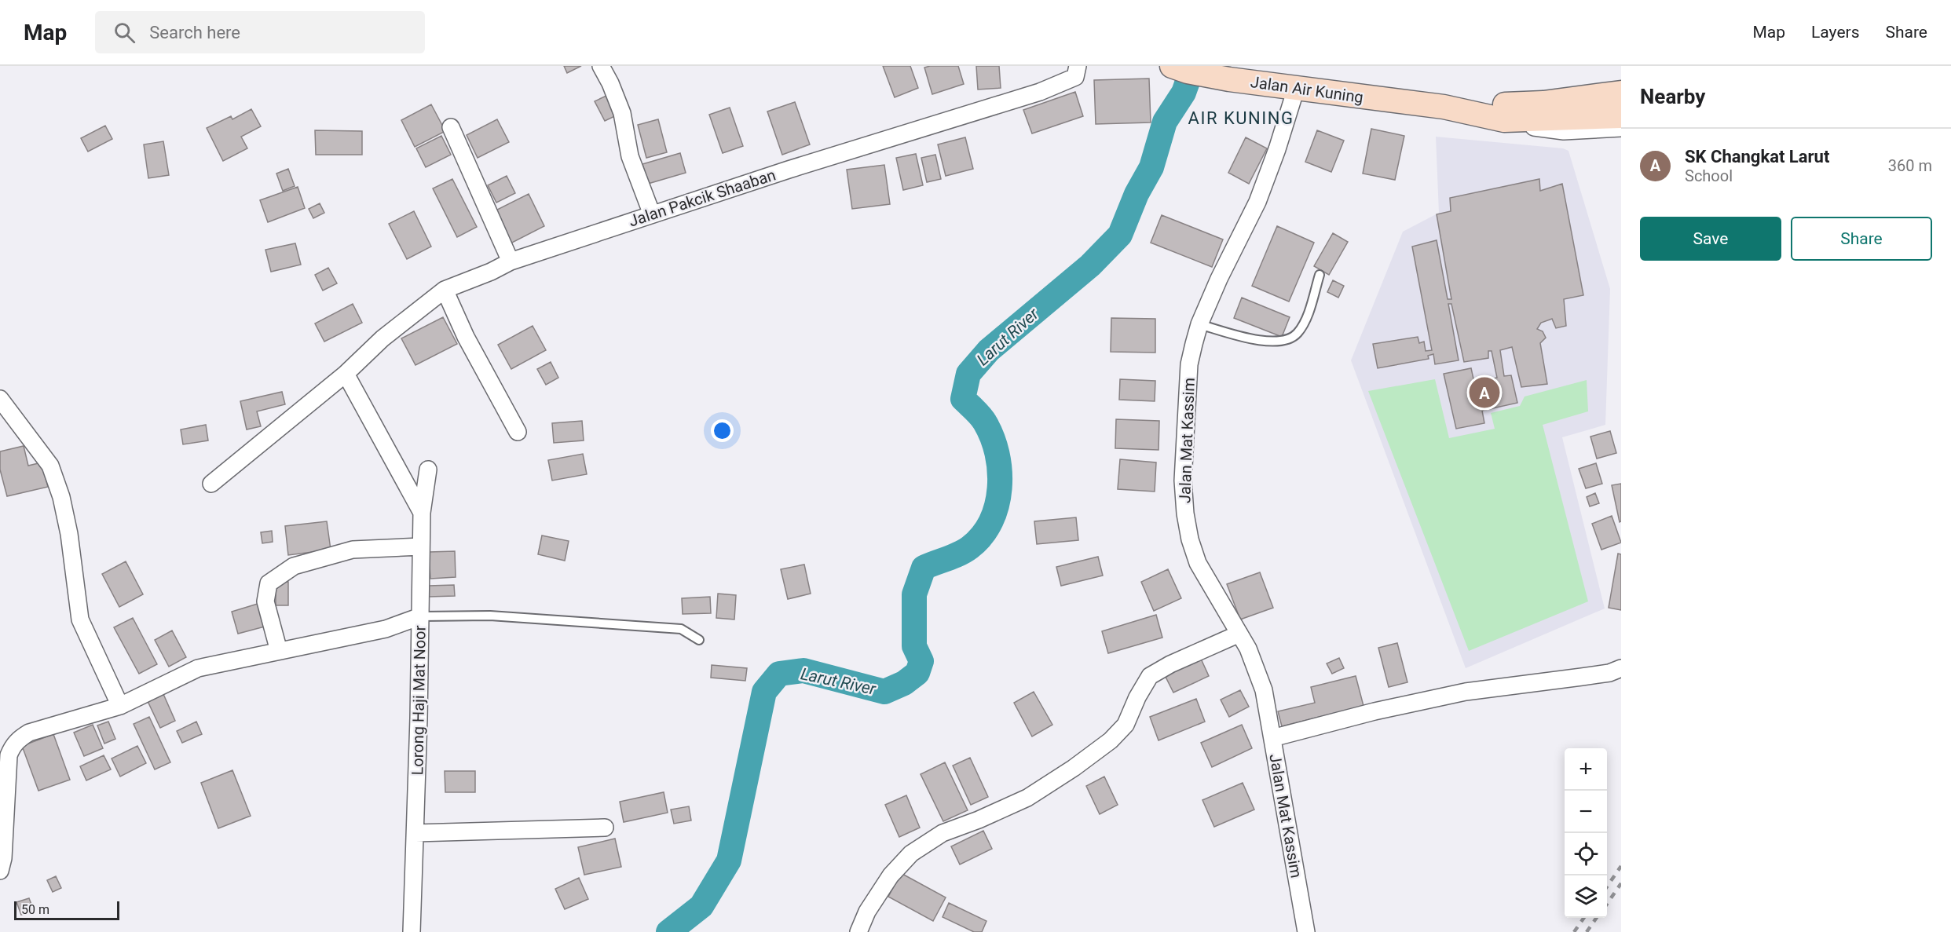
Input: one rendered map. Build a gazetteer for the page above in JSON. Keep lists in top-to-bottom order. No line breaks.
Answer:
{"streets":{"main road":["Jalan Air Kuning"],"street":["Jalan Pakcik Shaaban","Jalan Mat Kassim","Lorong Haji Mat Noor"]},"crossings":[["Jalan Air Kuning","Jalan Mat Kassim"]],"districts":["AIR KUNING"],"water":["Larut River"],"scale_bar":"50 m","page":{"header":"Map","search":"Search here","nav":["Map","Layers","Share"],"heading":"Nearby","list":[{"mark":"A","name":"SK Changkat Larut","note":"School","value":"360 m"}],"buttons":["Save","Share"],"pins":"A","map_buttons":["+","−"],"scale":"50 m"}}
